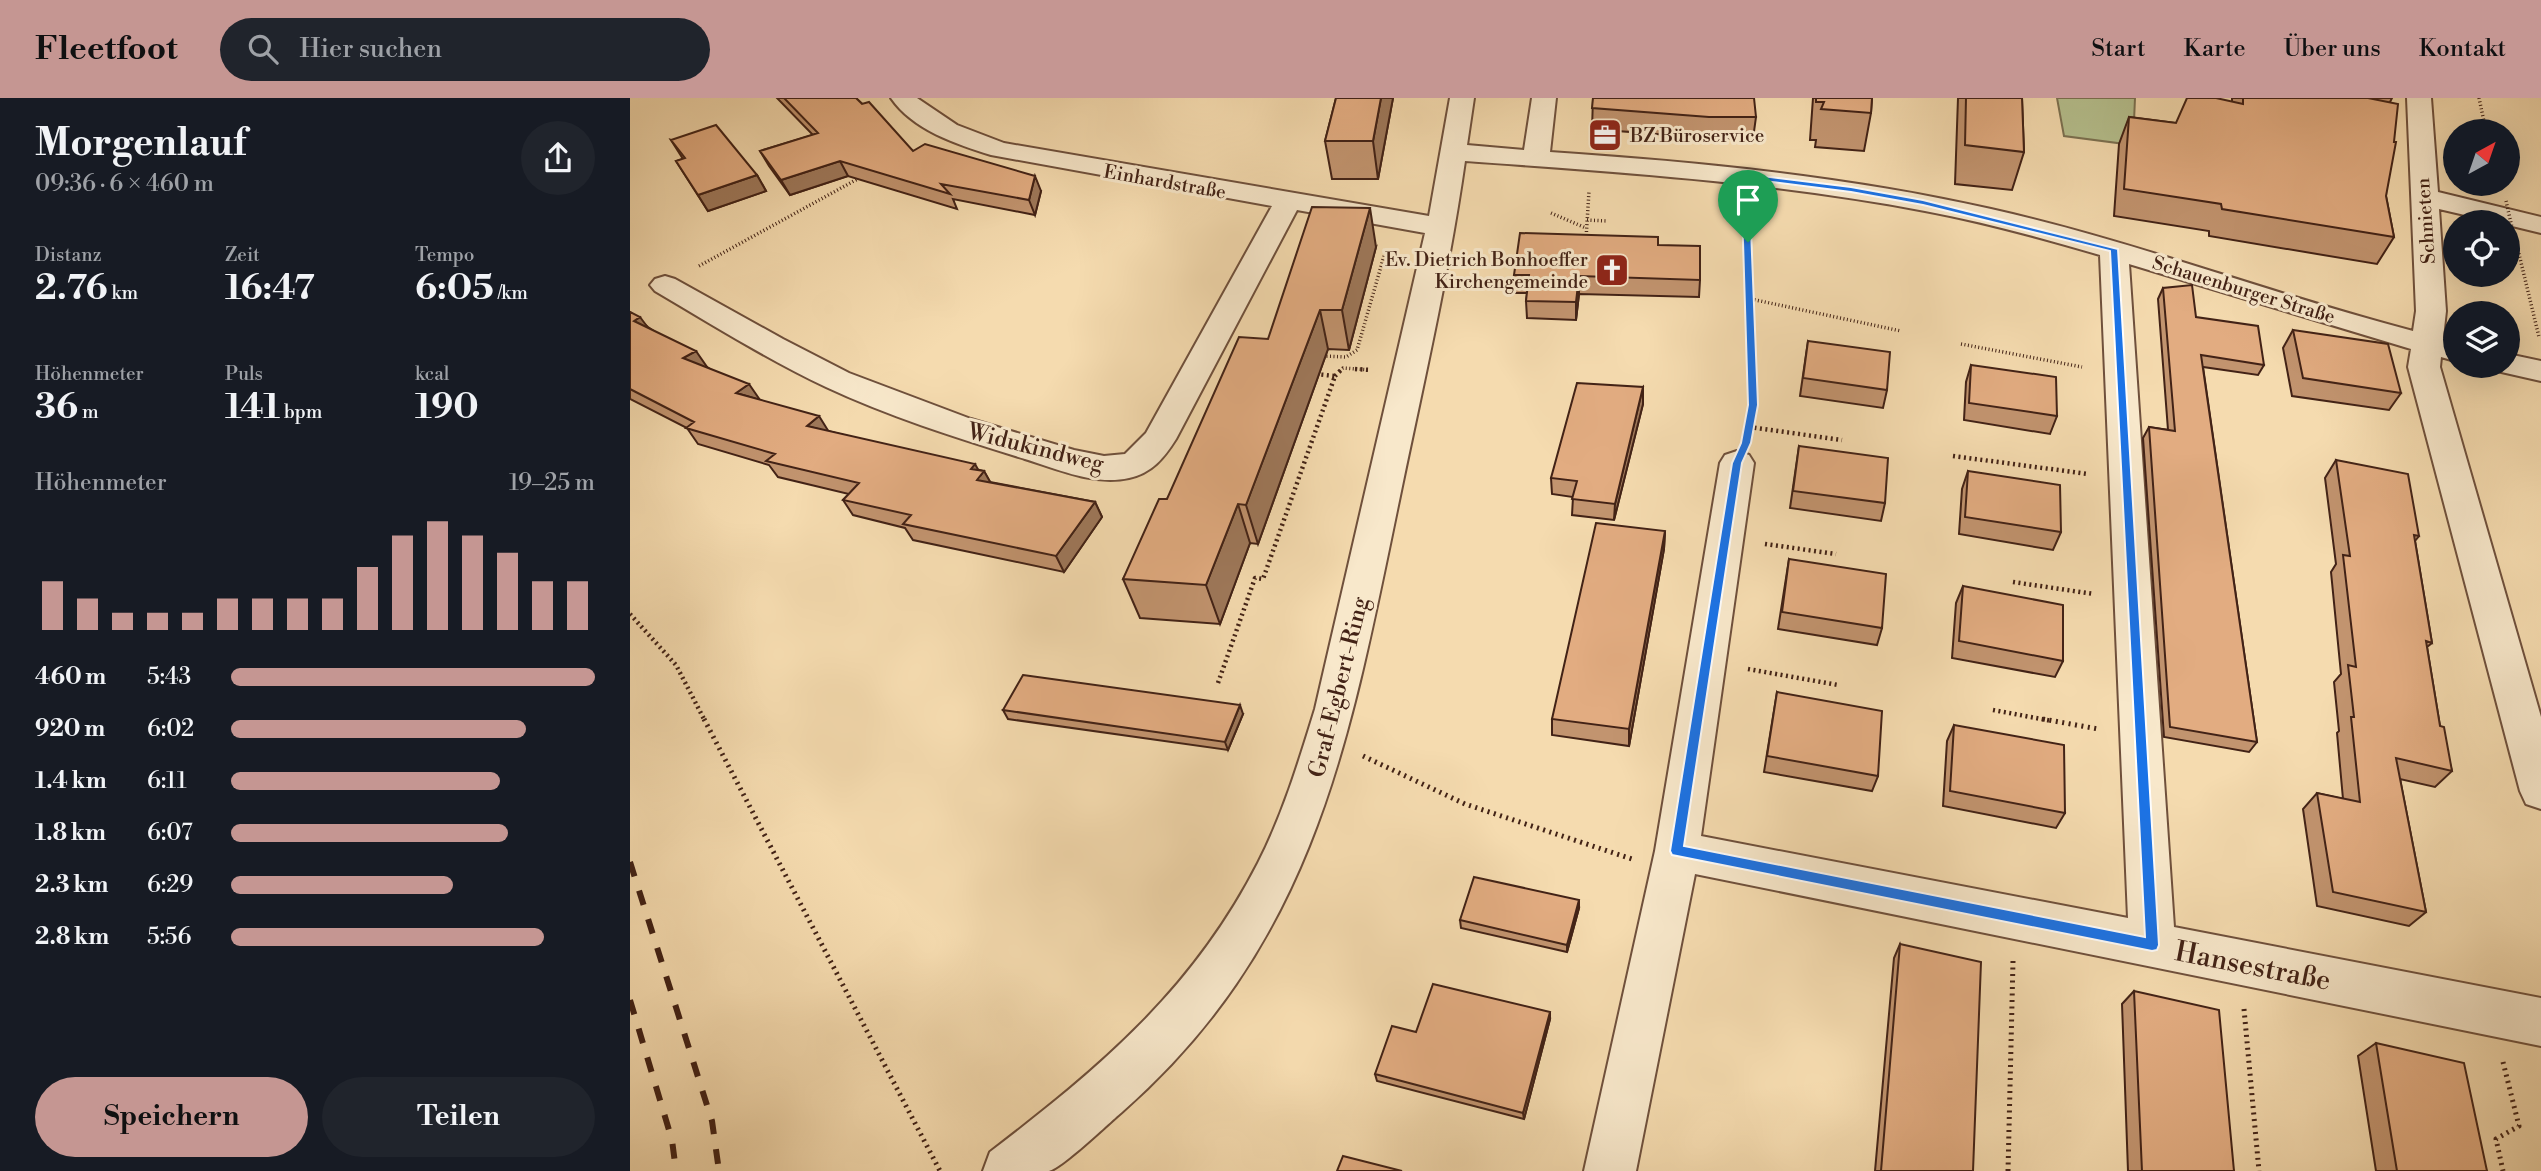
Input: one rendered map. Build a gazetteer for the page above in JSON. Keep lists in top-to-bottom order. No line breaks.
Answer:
{"streets":{"street":["Einhardstraße","Schnieten","Schauenburger Straße","Widukindweg","Graf-Egbert-Ring","Hansestraße"]},"crossings":[["Einhardstraße","Widukindweg"],["Einhardstraße","Graf-Egbert-Ring"],["Schnieten","Schauenburger Straße"],["Schauenburger Straße","Graf-Egbert-Ring"]],"places":{"office":["BZ Büroservice"],"church":["Ev. Dietrich Bonhoeffer Kirchengemeinde"]},"north":"top right","page":{"header":"Fleetfoot","search":"Hier suchen","nav":["Start","Karte","Über uns","Kontakt"],"heading":["Morgenlauf","09:36 · 6 × 460 m"],"stats":[["Distanz","2.76 km"],["Zeit","16:47"],["Tempo","6:05 /km"],["Höhenmeter","36 m"],["Puls","141 bpm"],["kcal","190"]],"chart":["Höhenmeter","19–25 m"],"list":[{"name":"460 m","note":"5:43"},{"name":"920 m","note":"6:02"},{"name":"1.4 km","note":"6:11"},{"name":"1.8 km","note":"6:07"},{"name":"2.3 km","note":"6:29"},{"name":"2.8 km","note":"5:56"}],"buttons":["Speichern","Teilen"]}}
